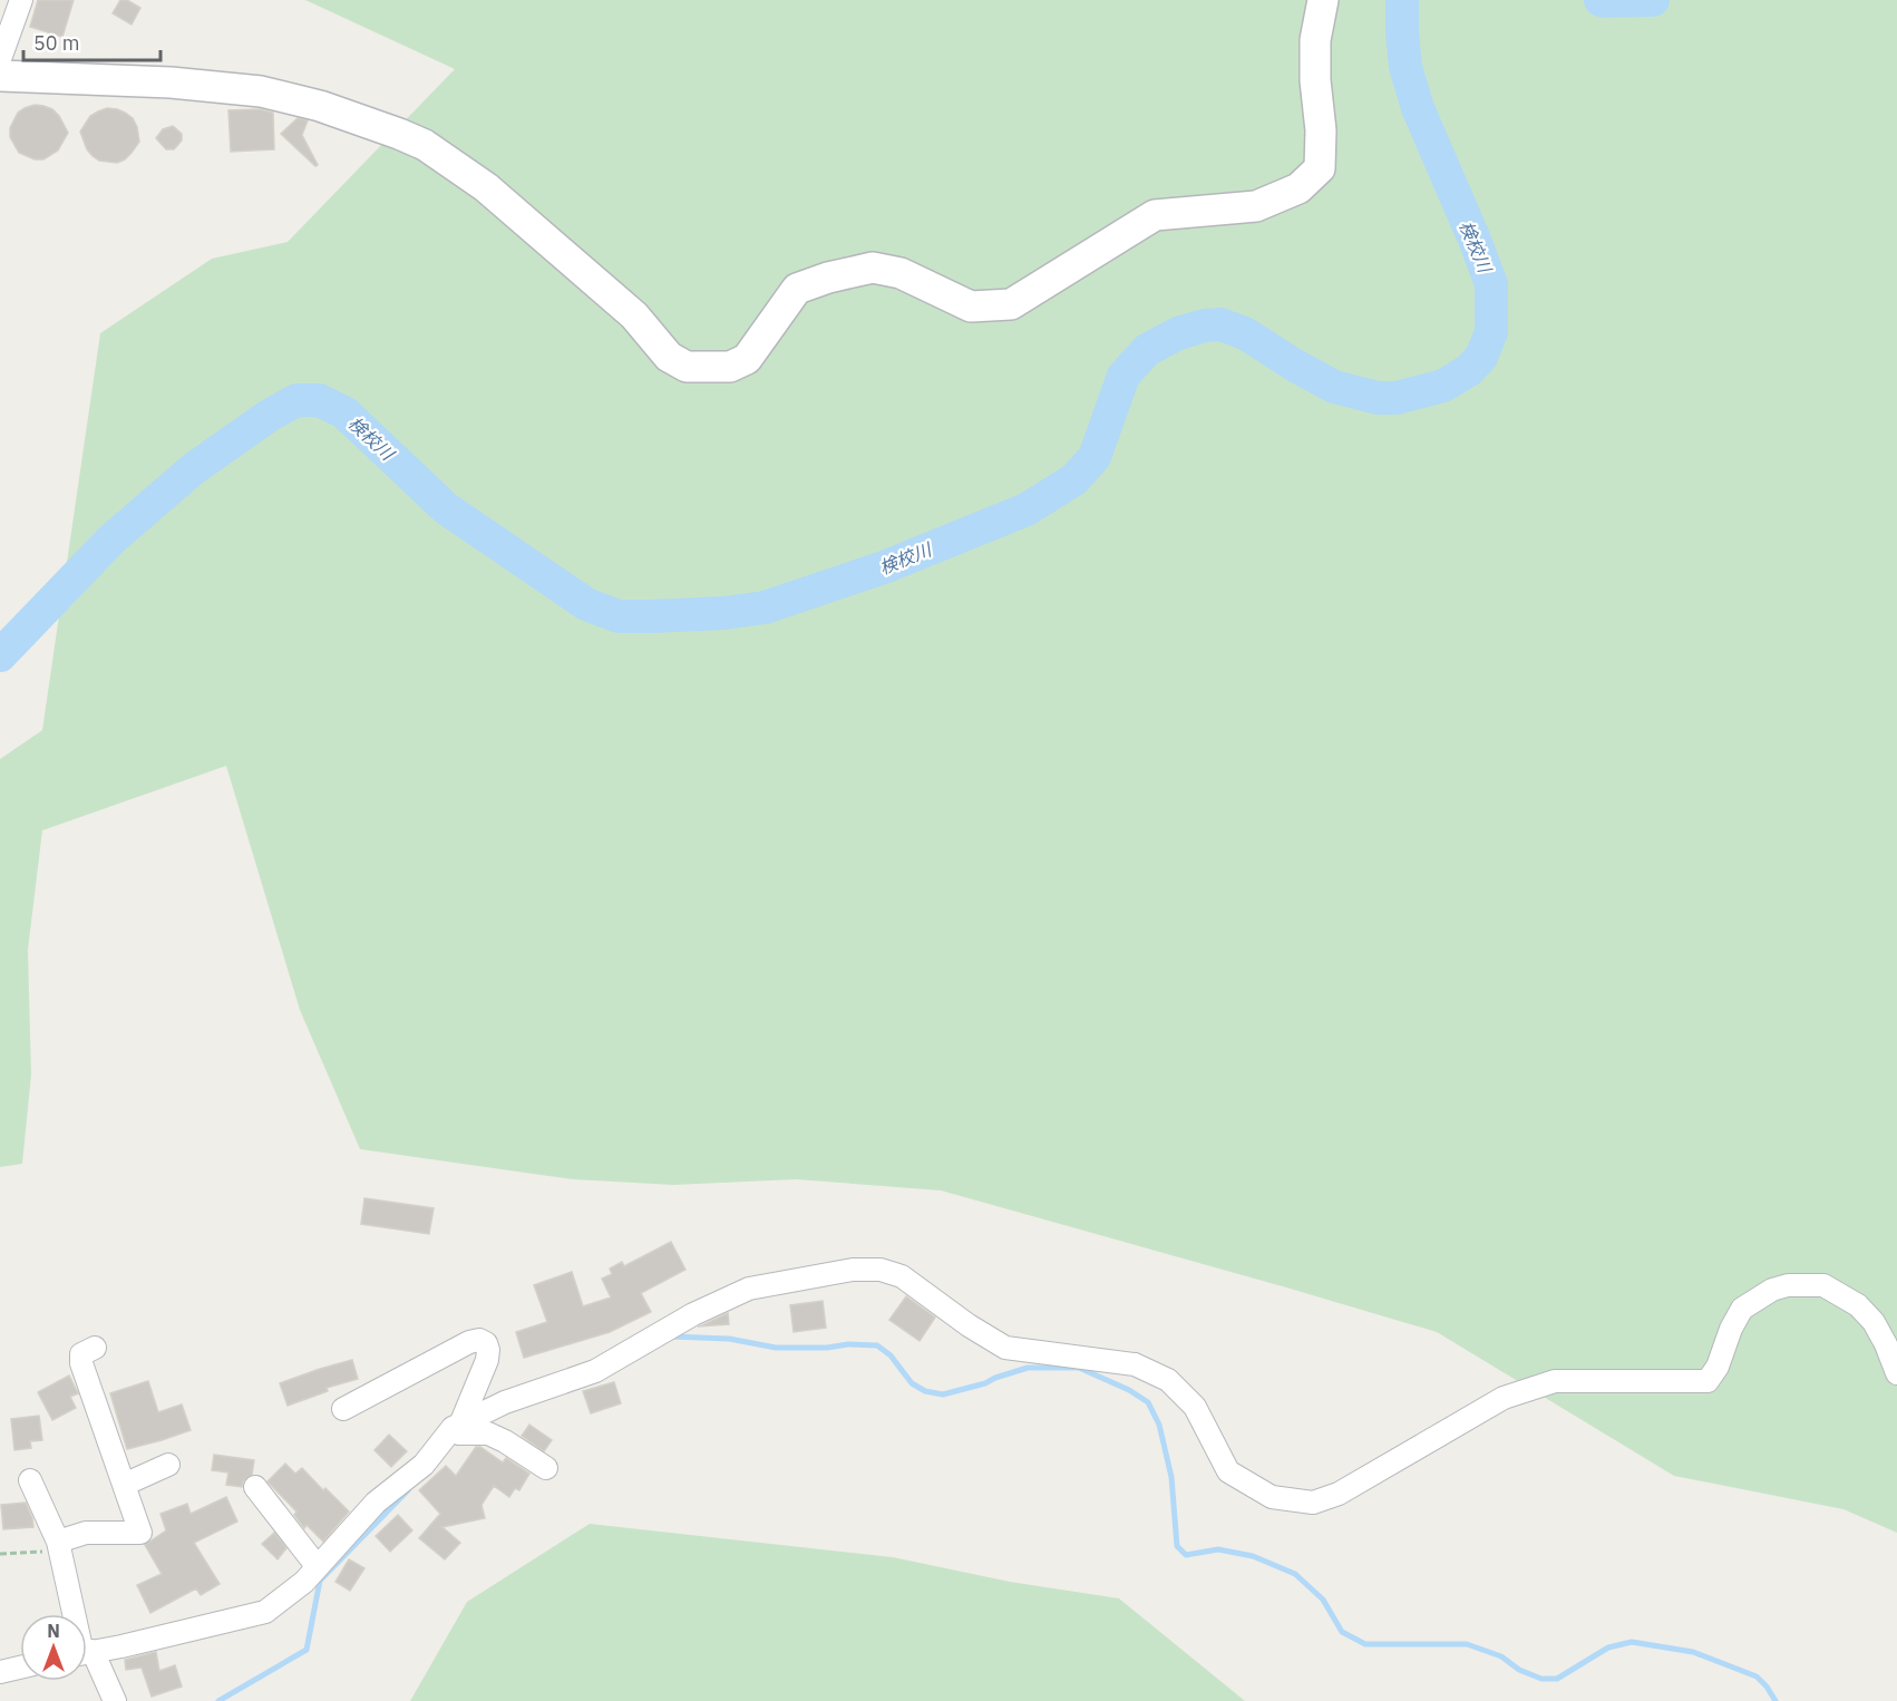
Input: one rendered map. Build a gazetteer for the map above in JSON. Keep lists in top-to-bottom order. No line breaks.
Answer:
{"water":["検校川"],"scale_bar":"50 m","north":"top"}
